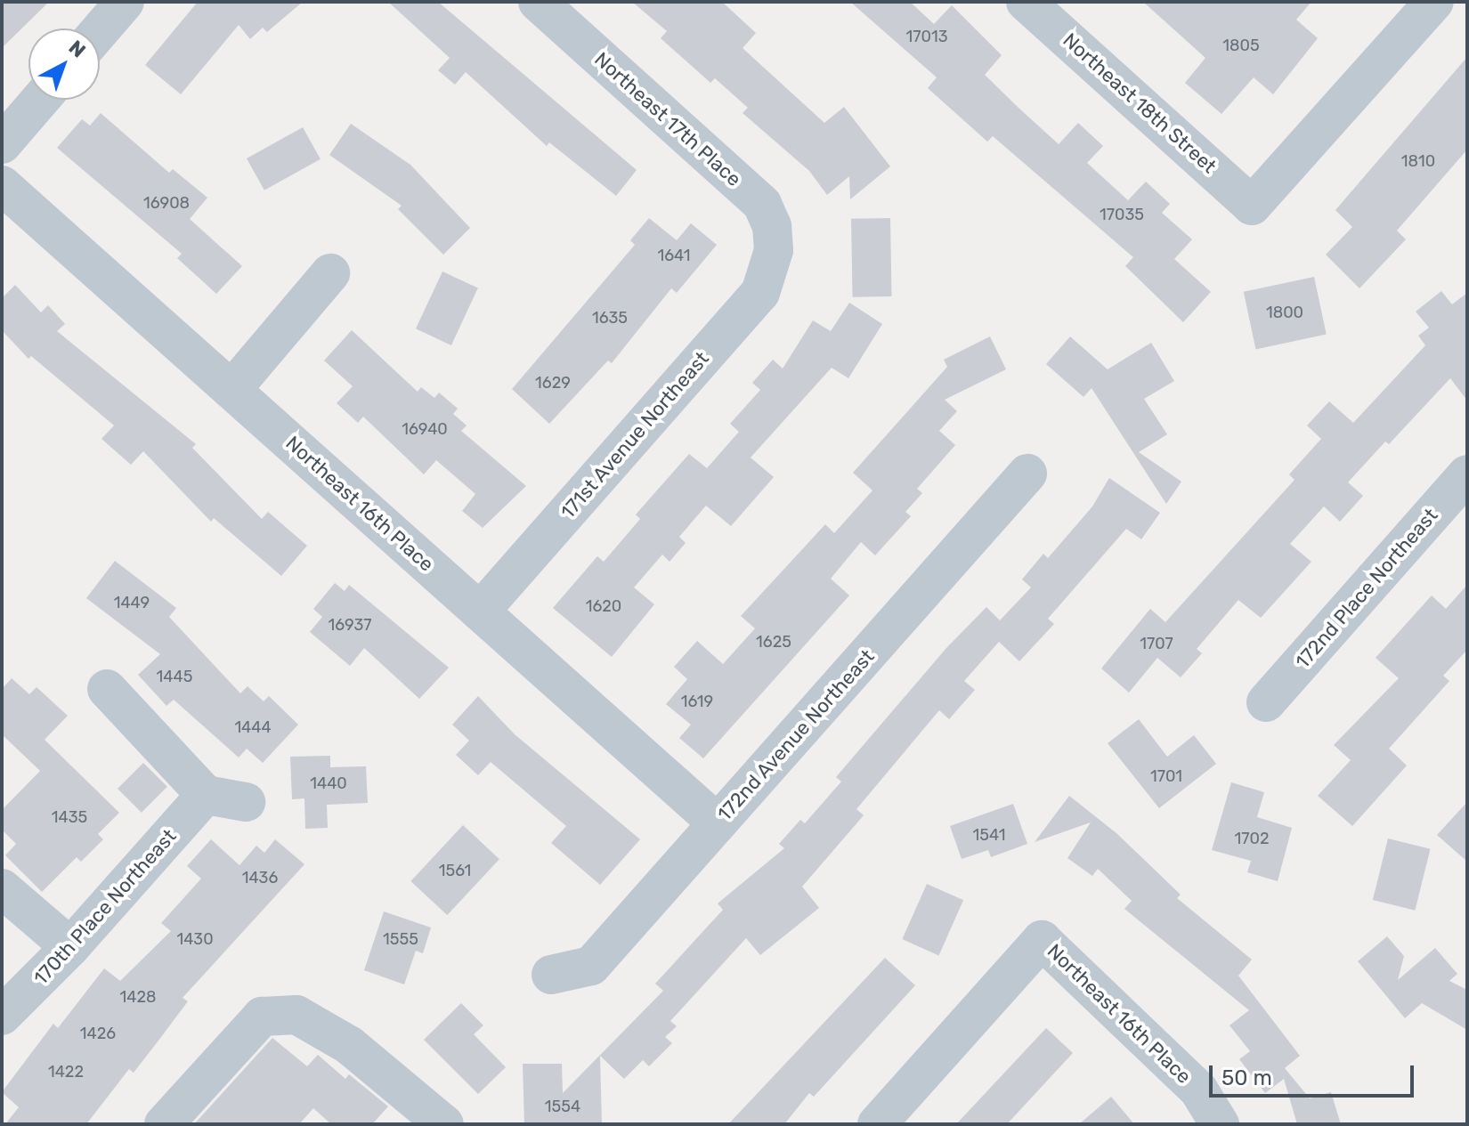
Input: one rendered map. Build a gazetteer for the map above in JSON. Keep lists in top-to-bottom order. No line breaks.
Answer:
{"streets":{"street":["Northeast 18th Street","Northeast 17th Place","171st Avenue Northeast","Northeast 16th Place","172nd Place Northeast","172nd Avenue Northeast","170th Place Northeast"]},"crossings":[["Northeast 17th Place","171st Avenue Northeast"],["171st Avenue Northeast","Northeast 16th Place"],["Northeast 16th Place","172nd Avenue Northeast"]],"house_numbers":["17013","1805","1810","16908","17035","1641","1800","1635","1629","16940","1449","1620","16937","1625","1707","1445","1619","1444","1701","1440","1435","1541","1702","1561","1436","1430","1555","1428","1426","1422","1554"],"scale_bar":"50 m","north":"top right"}
